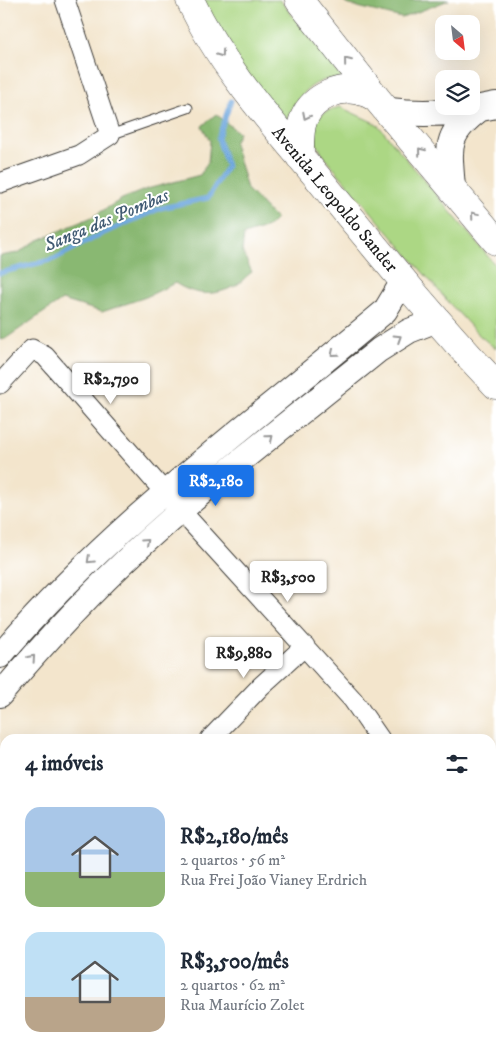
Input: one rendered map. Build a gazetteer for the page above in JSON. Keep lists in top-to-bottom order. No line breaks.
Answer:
{"streets":{"highway":["Avenida Leopoldo Sander"]},"water":["Sanga das Pombas"],"north":"bottom right","page":{"price":["R$2,790","R$2,180","R$3,500","R$9,880"],"heading":"4 imóveis","list":[{"name":"R$2,180/mês","note":"2 quartos · 56 m² · Rua Frei João Vianey Erdrich"},{"name":"R$3,500/mês","note":"2 quartos · 62 m² · Rua Maurício Zolet"}]}}
